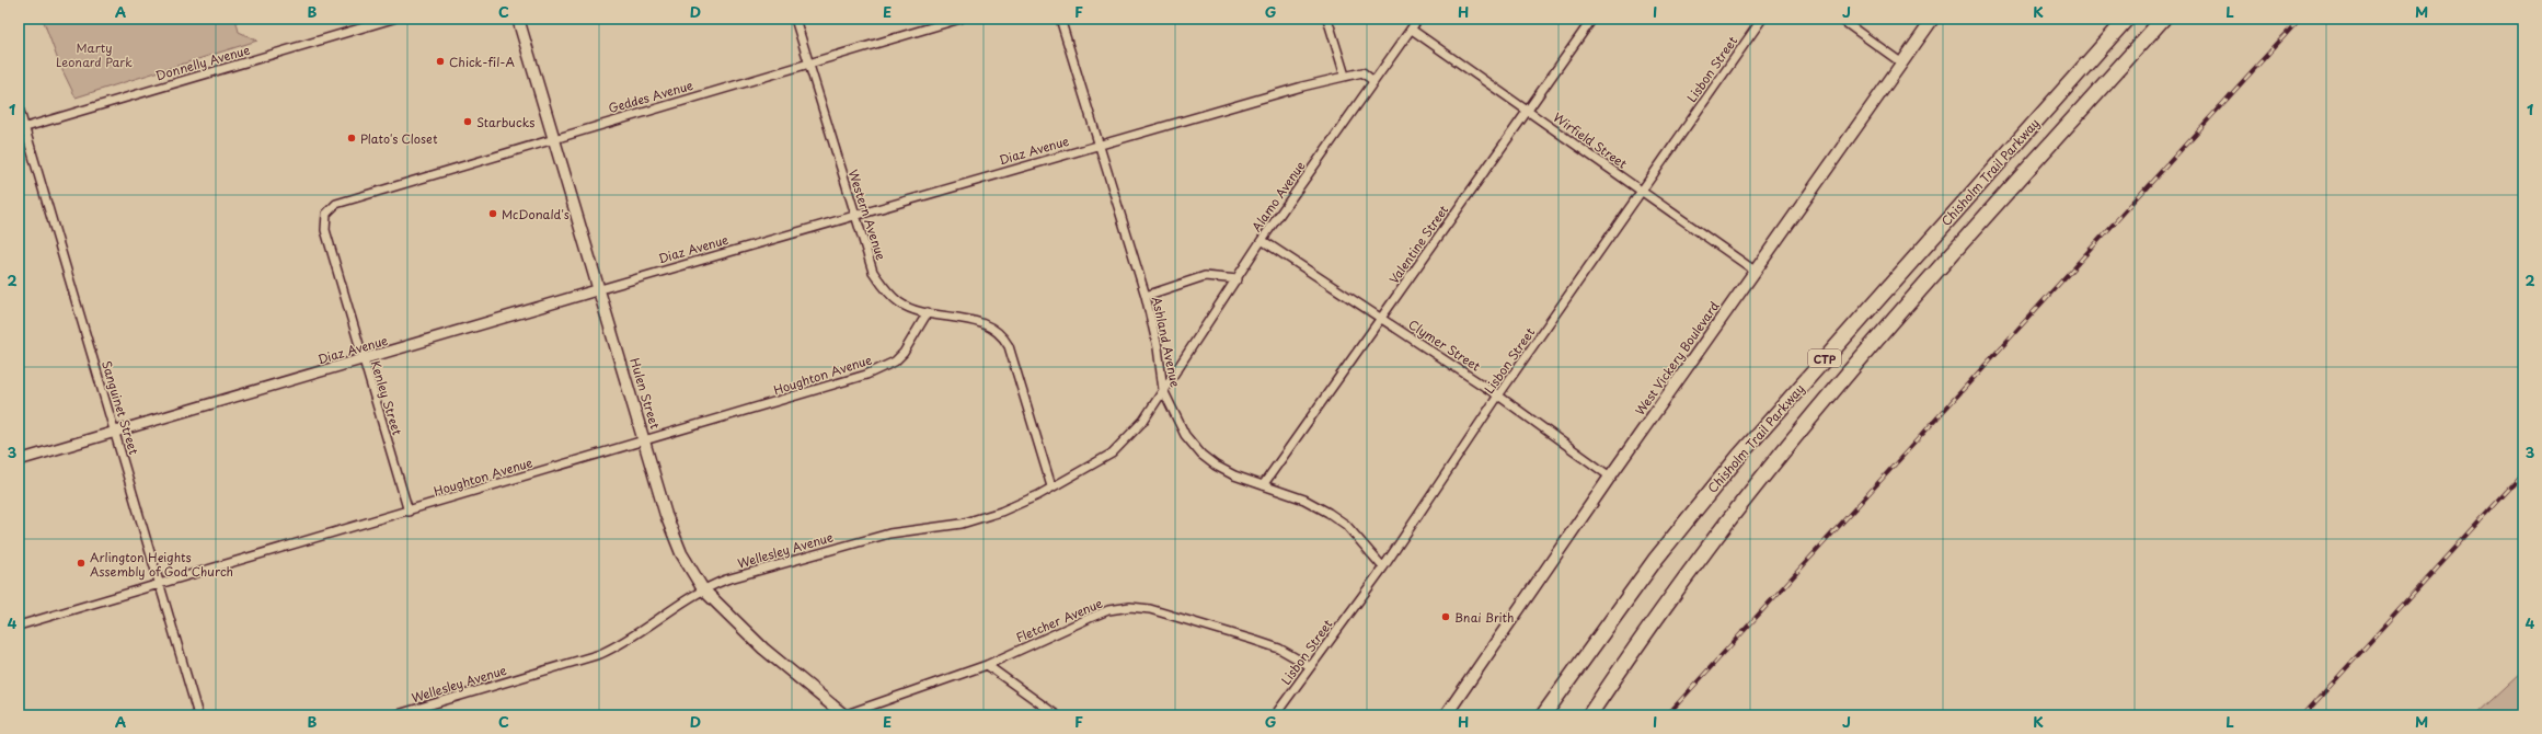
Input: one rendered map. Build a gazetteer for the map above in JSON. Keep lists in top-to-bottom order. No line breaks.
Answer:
{"streets":{"highway":["Chisholm Trail Parkway","CTP"],"main road":["West Vickery Boulevard","Hulen Street"],"street":["Donnelly Avenue","Lisbon Street","Geddes Avenue","Wirfield Street","Diaz Avenue","Alamo Avenue","Western Avenue","Valentine Street","Ashland Avenue","Clymer Street","Houghton Avenue","Kenley Street","Sanguinet Street","Wellesley Avenue","Fletcher Avenue"]},"crossings":[["Donnelly Avenue","Sanguinet Street"],["Lisbon Street","Wirfield Street"],["Lisbon Street","Ashland Avenue"],["Lisbon Street","Clymer Street"],["Lisbon Street","Fletcher Avenue"],["Geddes Avenue","Western Avenue"],["Geddes Avenue","Hulen Street"],["Geddes Avenue","Kenley Street"],["Wirfield Street","Alamo Avenue"],["Wirfield Street","Valentine Street"],["Wirfield Street","West Vickery Boulevard"],["Diaz Avenue","Alamo Avenue"],["Diaz Avenue","Western Avenue"],["Diaz Avenue","Ashland Avenue"],["Diaz Avenue","Hulen Street"],["Diaz Avenue","Kenley Street"],["Diaz Avenue","Sanguinet Street"],["Alamo Avenue","Ashland Avenue"],["Alamo Avenue","Clymer Street"],["Alamo Avenue","Wellesley Avenue"],["Western Avenue","Houghton Avenue"],["Western Avenue","Wellesley Avenue"],["Valentine Street","Ashland Avenue"],["Valentine Street","Clymer Street"],["Ashland Avenue","Wellesley Avenue"],["Clymer Street","West Vickery Boulevard"],["Houghton Avenue","Hulen Street"],["Houghton Avenue","Kenley Street"],["Houghton Avenue","Sanguinet Street"],["Hulen Street","Wellesley Avenue"],["Hulen Street","Fletcher Avenue"]],"parks":["Marty Leonard Park"],"places":["Chick-fil-A","Starbucks","Plato's Closet","McDonald's","Arlington Heights Assembly of God Church","Bnai Brith"],"grid":{"columns":["A","B","C","D","E","F","G","H","I","J","K","L","M"],"rows":["1","2","3","4"]}}
